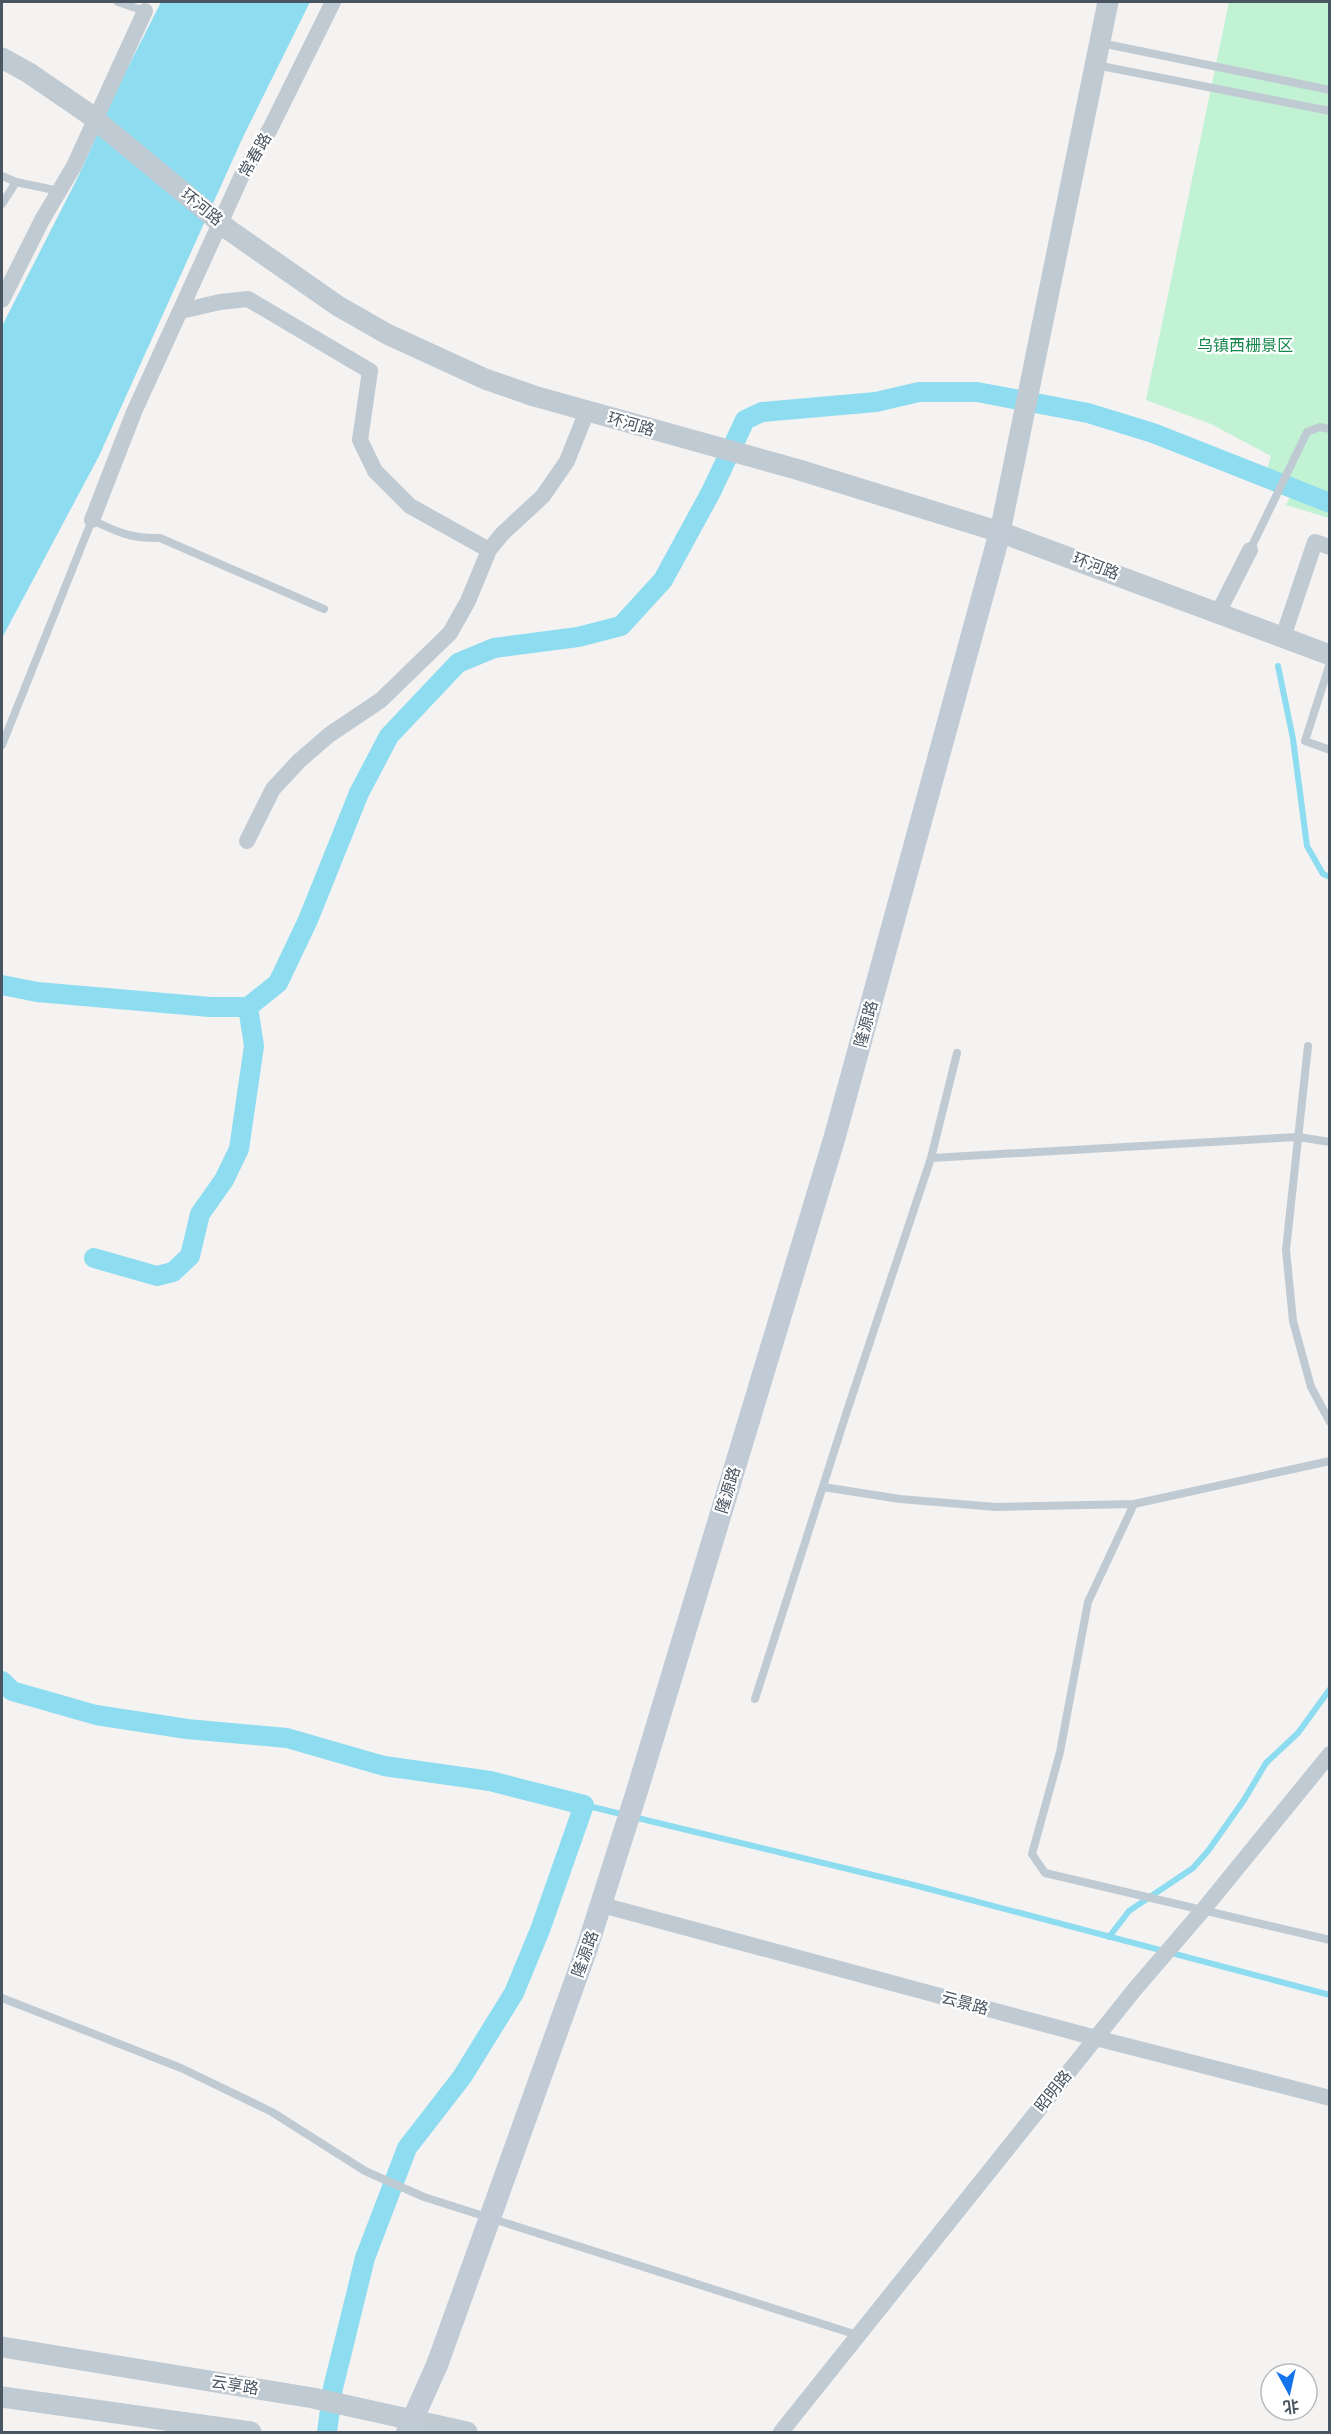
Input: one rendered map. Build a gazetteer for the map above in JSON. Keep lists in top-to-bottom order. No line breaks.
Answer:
{"streets":{"main road":["隆源路"],"street":["常春路","环河路","云景路","昭明路","云享路"]},"crossings":[["环河路","隆源路"],["隆源路","云景路"],["隆源路","云享路"],["云景路","昭明路"]],"parks":["乌镇西栅景区"],"north":"bottom"}
